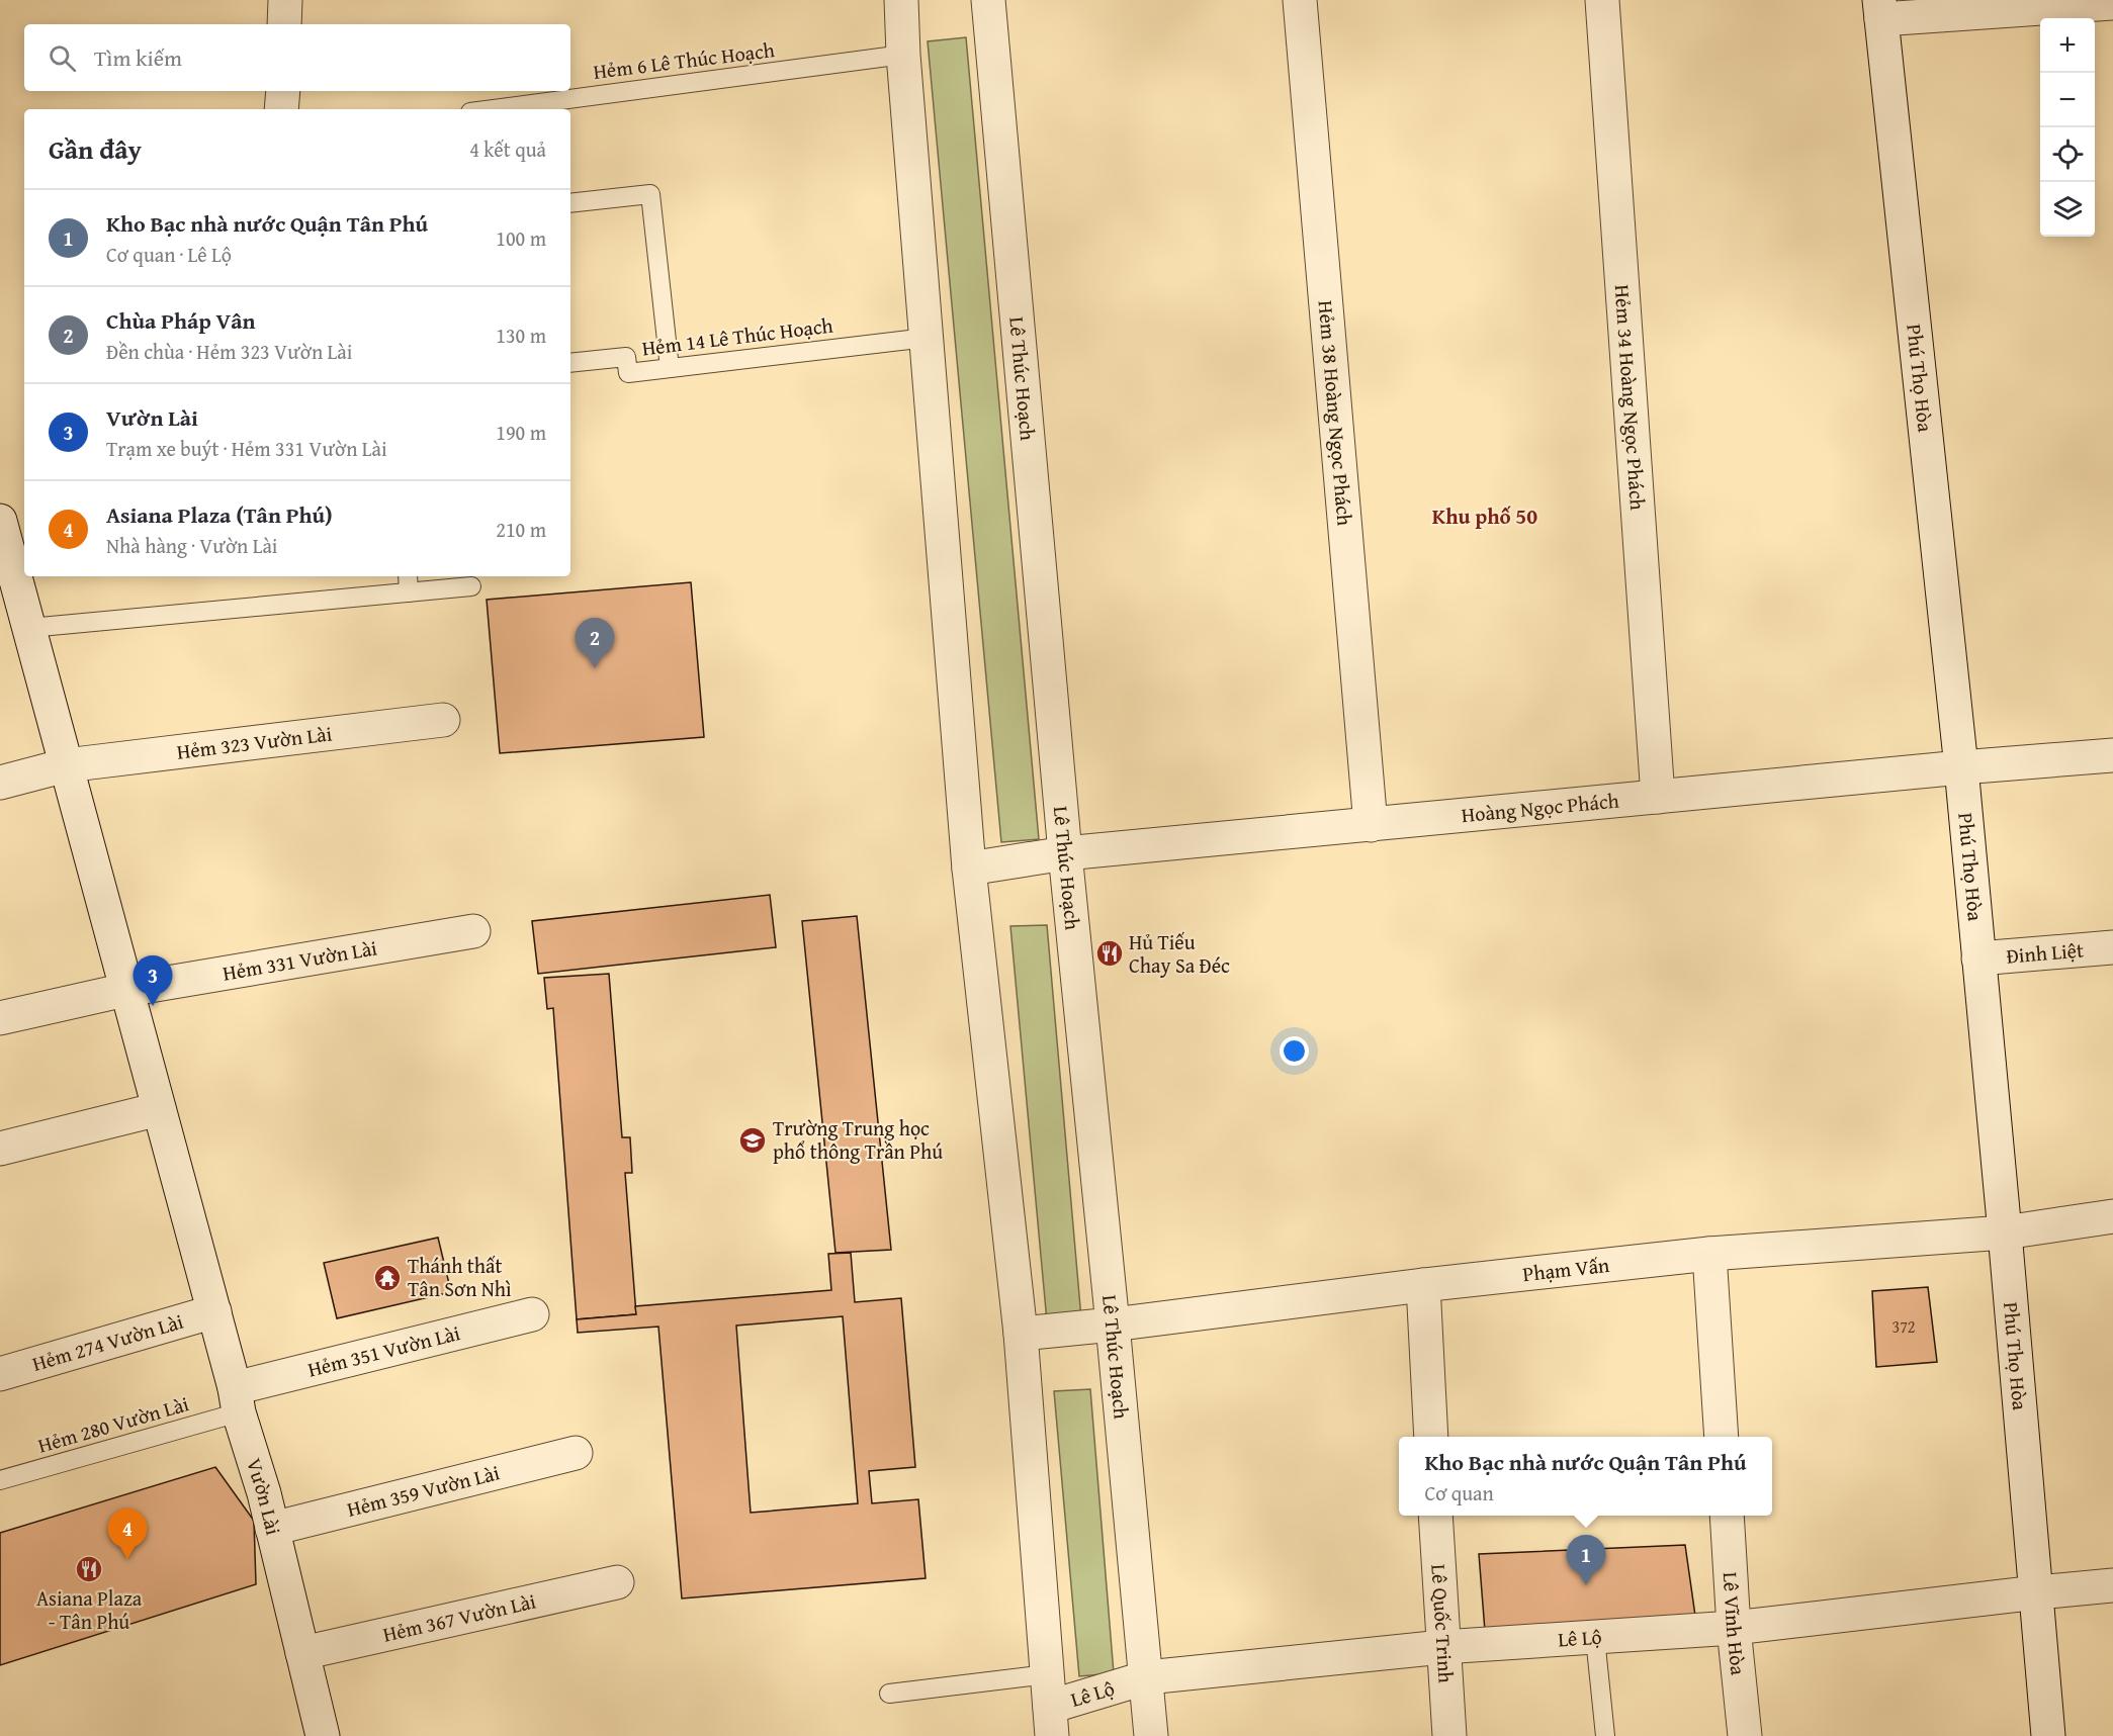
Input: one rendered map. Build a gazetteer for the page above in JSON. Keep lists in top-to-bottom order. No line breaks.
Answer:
{"streets":{"street":["Phú Thọ Hòa","Lê Thúc Hoạch","Hẻm 34 Hoàng Ngọc Phách","Hẻm 38 Hoàng Ngọc Phách","Hẻm 323 Vườn Lài","Hoàng Ngọc Phách","Đinh Liệt","Hẻm 331 Vườn Lài","Phạm Vấn","Hẻm 274 Vườn Lài","Hẻm 351 Vườn Lài","Hẻm 359 Vườn Lài","Vườn Lài","Hẻm 367 Vườn Lài","Lê Quốc Trinh","Lê Vĩnh Hòa","Lê Lộ"],"lane":["Hẻm 6 Lê Thúc Hoạch","Hẻm 14 Lê Thúc Hoạch","Hẻm 280 Vườn Lài"]},"crossings":[["Phú Thọ Hòa","Hoàng Ngọc Phách"],["Phú Thọ Hòa","Đinh Liệt"],["Phú Thọ Hòa","Phạm Vấn"],["Phú Thọ Hòa","Lê Lộ"],["Lê Thúc Hoạch","Hoàng Ngọc Phách"],["Lê Thúc Hoạch","Phạm Vấn"],["Lê Thúc Hoạch","Lê Lộ"],["Hẻm 34 Hoàng Ngọc Phách","Hoàng Ngọc Phách"],["Hẻm 38 Hoàng Ngọc Phách","Hoàng Ngọc Phách"],["Hẻm 323 Vườn Lài","Vườn Lài"],["Hẻm 331 Vườn Lài","Vườn Lài"],["Hẻm 274 Vườn Lài","Vườn Lài"],["Hẻm 351 Vườn Lài","Hẻm 280 Vườn Lài"],["Hẻm 351 Vườn Lài","Vườn Lài"],["Hẻm 280 Vườn Lài","Vườn Lài"],["Hẻm 359 Vườn Lài","Vườn Lài"],["Vườn Lài","Hẻm 367 Vườn Lài"],["Lê Quốc Trinh","Lê Lộ"],["Lê Vĩnh Hòa","Lê Lộ"]],"districts":["Khu phố 50"],"places":{"restaurant":["Hủ Tiếu Chay Sa Đéc","Asiana Plaza - Tân Phú"],"school or university":["Trường Trung học phổ thông Trần Phú"],"temple":["Thánh thất Tân Sơn Nhì"]},"house_numbers":["372"],"page":{"map_buttons":["+","−"],"search":"Tìm kiếm","heading":["Gần đây","4 kết quả"],"list":[{"mark":"1","name":"Kho Bạc nhà nước Quận Tân Phú","note":"Cơ quan · Lê Lộ","value":"100 m"},{"mark":"2","name":"Chùa Pháp Vân","note":"Đền chùa · Hẻm 323 Vườn Lài","value":"130 m"},{"mark":"3","name":"Vườn Lài","note":"Trạm xe buýt · Hẻm 331 Vườn Lài","value":"190 m"},{"mark":"4","name":"Asiana Plaza (Tân Phú)","note":"Nhà hàng · Vườn Lài","value":"210 m"}],"pins":["2","3","4","1"],"popup":["Kho Bạc nhà nước Quận Tân Phú","Cơ quan"]}}
